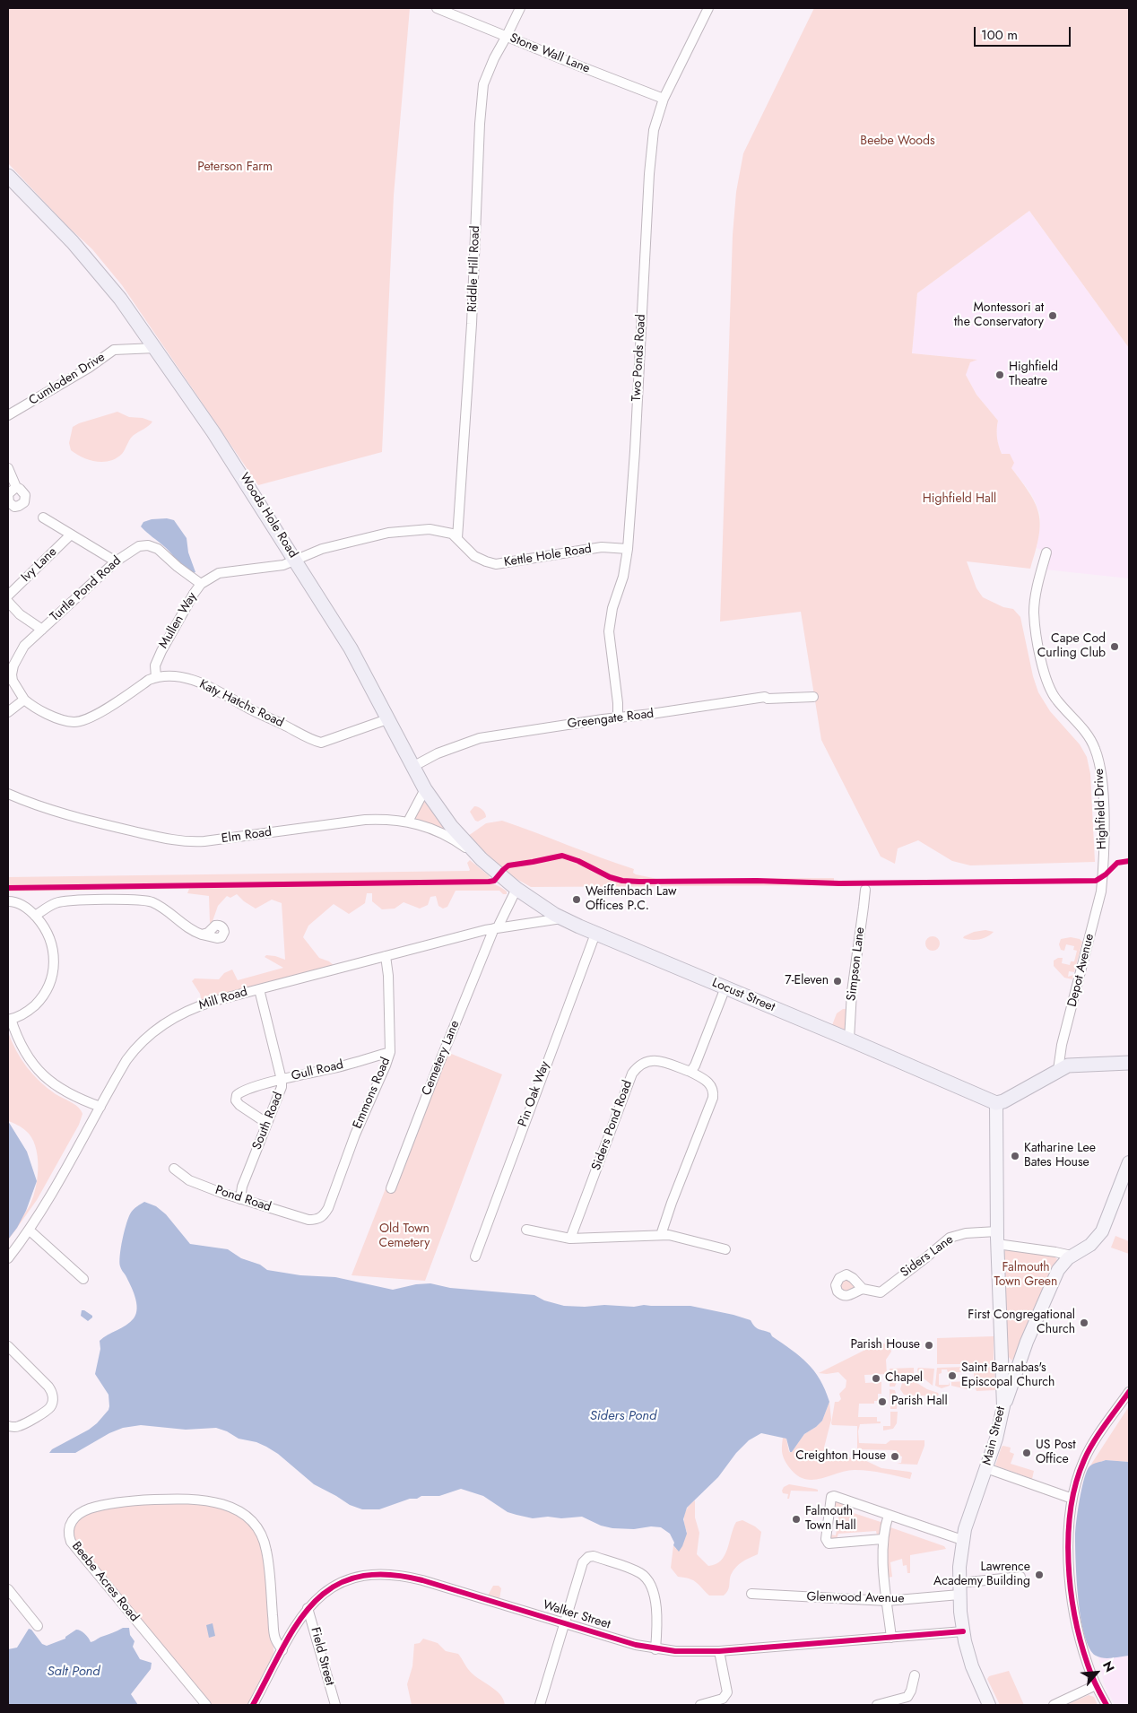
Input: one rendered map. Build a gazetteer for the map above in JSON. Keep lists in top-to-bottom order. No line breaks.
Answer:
{"streets":{"highway":["Woods Hole Road","Locust Street"],"main road":["Main Street"],"street":["Stone Wall Lane","Riddle Hill Road","Two Ponds Road","Cumloden Drive","Kettle Hole Road","Ivy Lane","Turtle Pond Road","Mullen Way","Katy Hatchs Road","Greengate Road","Highfield Drive","Elm Road","Simpson Lane","Depot Avenue","Mill Road","Cemetery Lane","Gull Road","Emmons Road","Pin Oak Way","South Road","Siders Pond Road","Pond Road","Siders Lane","Beebe Acres Road","Glenwood Avenue","Walker Street","Field Street"]},"crossings":[["Stone Wall Lane","Riddle Hill Road"],["Stone Wall Lane","Two Ponds Road"],["Riddle Hill Road","Kettle Hole Road"],["Two Ponds Road","Kettle Hole Road"],["Two Ponds Road","Greengate Road"],["Cumloden Drive","Woods Hole Road"],["Woods Hole Road","Kettle Hole Road"],["Woods Hole Road","Mullen Way"],["Woods Hole Road","Katy Hatchs Road"],["Woods Hole Road","Greengate Road"],["Woods Hole Road","Elm Road"],["Woods Hole Road","Locust Street"],["Kettle Hole Road","Mullen Way"],["Turtle Pond Road","Mullen Way"],["Mullen Way","Katy Hatchs Road"],["Highfield Drive","Depot Avenue"],["Simpson Lane","Locust Street"],["Locust Street","Mill Road"],["Locust Street","Cemetery Lane"],["Locust Street","Pin Oak Way"],["Locust Street","Main Street"],["Mill Road","Cemetery Lane"],["Mill Road","Emmons Road"],["Mill Road","South Road"],["Gull Road","Emmons Road"],["Gull Road","South Road"],["Emmons Road","Pond Road"],["South Road","Pond Road"],["Siders Lane","Main Street"],["Main Street","Glenwood Avenue"],["Main Street","Walker Street"],["Beebe Acres Road","Walker Street"],["Walker Street","Field Street"]],"water":["Siders Pond","Salt Pond"],"parks":["Beebe Woods","Peterson Farm","Highfield Hall","Old Town Cemetery","Falmouth Town Green"],"places":["Montessori at the Conservatory","Highfield Theatre","Cape Cod Curling Club","Weiffenbach Law Offices P.C.","7-Eleven","Katharine Lee Bates House","First Congregational Church","Parish House","Saint Barnabas's Episcopal Church","Chapel","Parish Hall","US Post Office","Creighton House","Falmouth Town Hall","Lawrence Academy Building"],"scale_bar":"100 m","north":"top right"}
